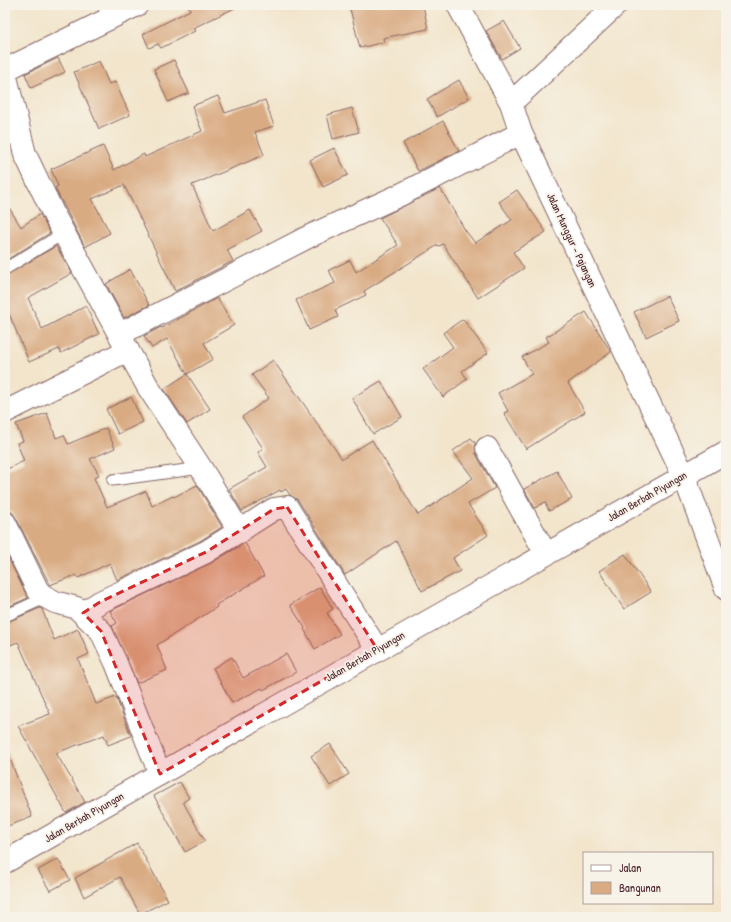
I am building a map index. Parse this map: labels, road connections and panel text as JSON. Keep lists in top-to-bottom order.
{
  "streets": {
    "street": ["Jalan Munggur - Pajangan", "Jalan Berbah Piyungan"]
  },
  "crossings": [
    ["Jalan Munggur - Pajangan", "Jalan Berbah Piyungan"]
  ],
  "legend": ["Jalan", "Bangunan"]
}
